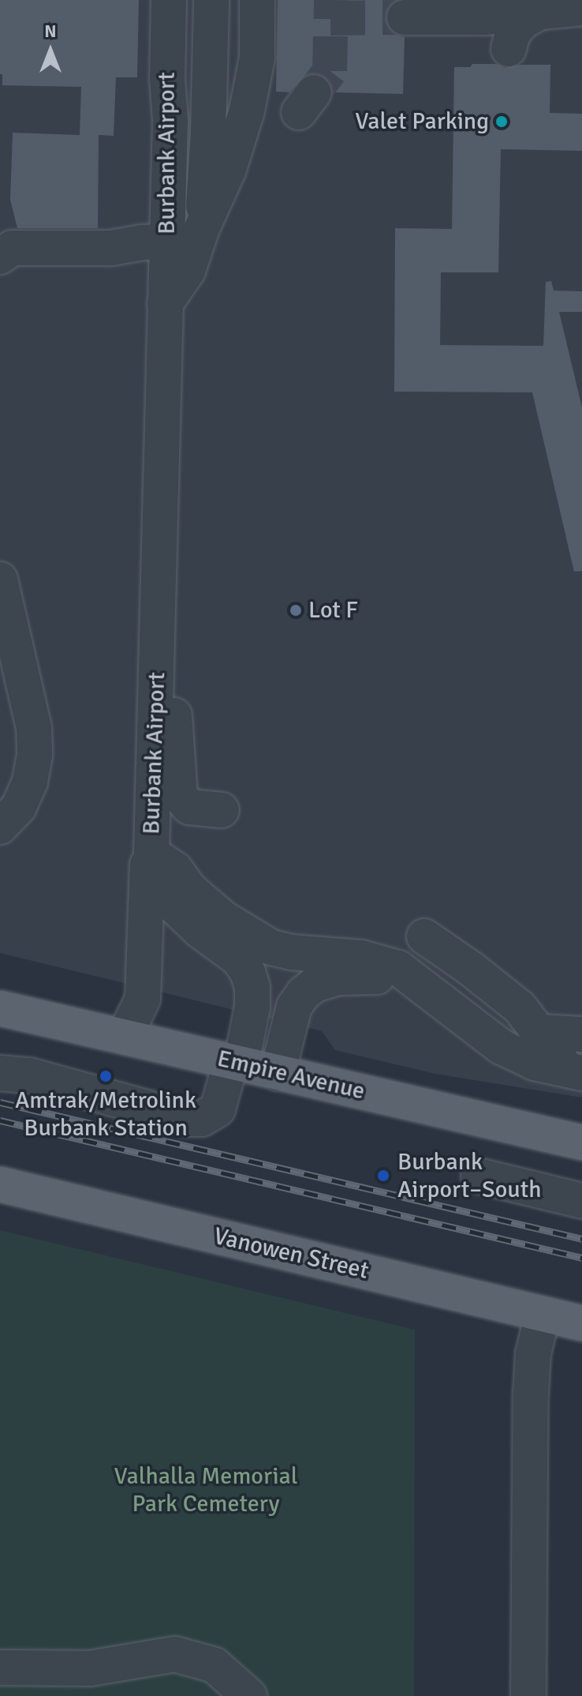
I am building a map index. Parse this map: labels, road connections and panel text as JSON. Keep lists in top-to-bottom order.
{
  "streets": {
    "main road": ["Empire Avenue", "Vanowen Street"],
    "lane": ["Burbank Airport"]
  },
  "parks": ["Valhalla Memorial Park Cemetery"],
  "places": [
    "Valet Parking",
    "Lot F",
    "Amtrak/Metrolink Burbank Station",
    "Burbank Airport–South"
  ],
  "north": "top"
}
